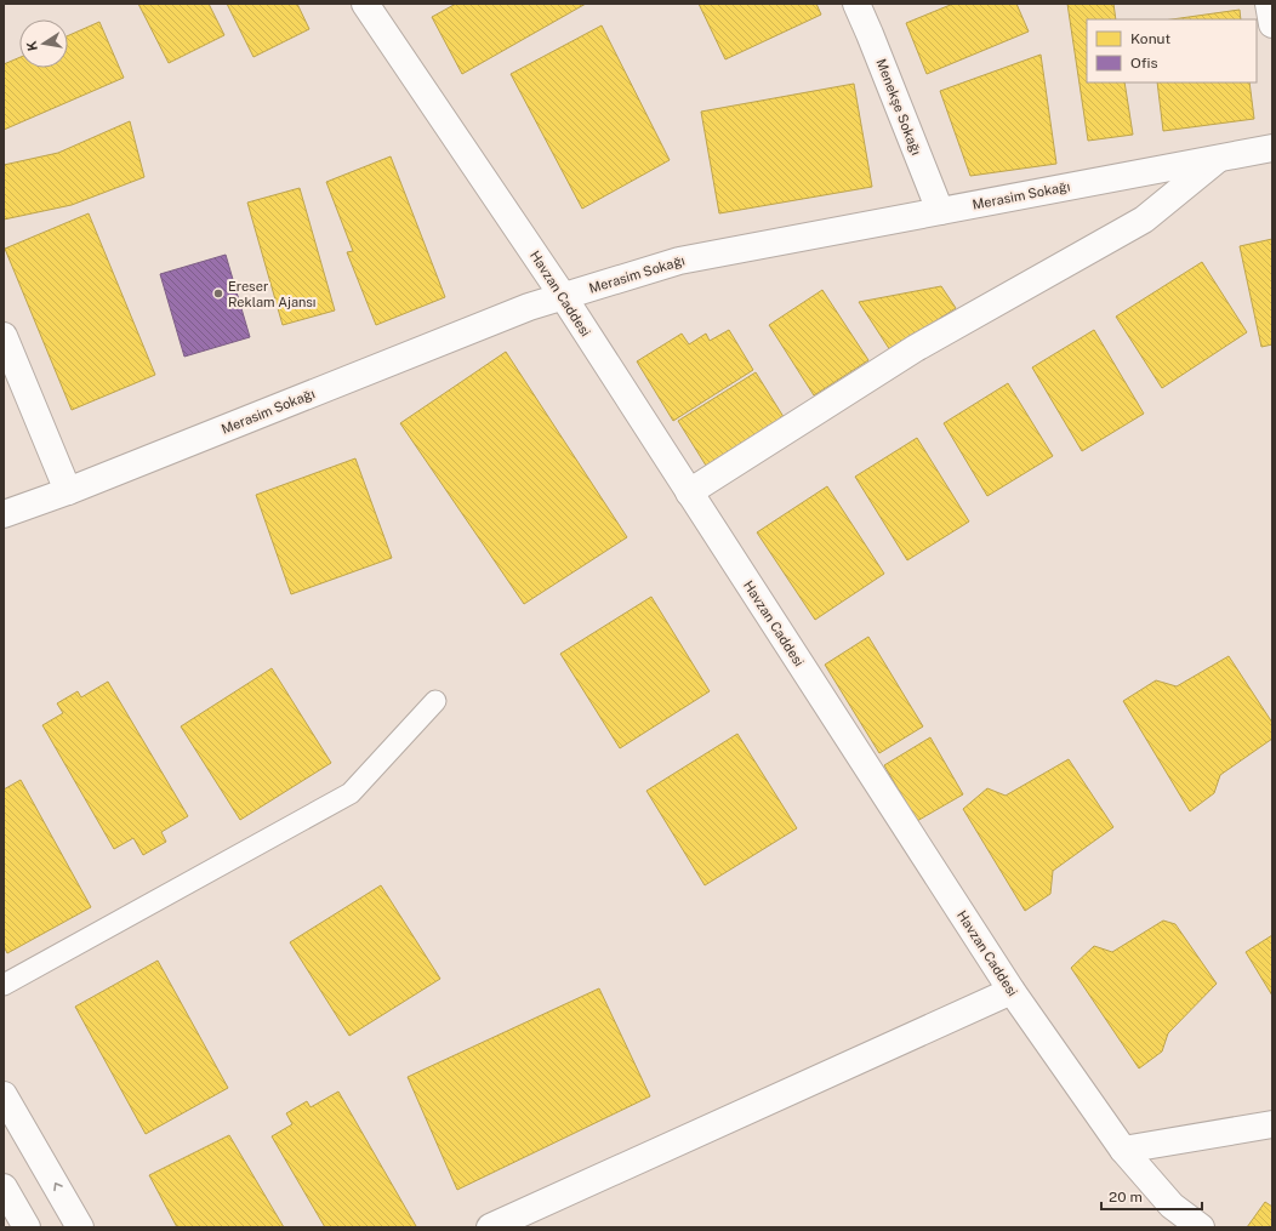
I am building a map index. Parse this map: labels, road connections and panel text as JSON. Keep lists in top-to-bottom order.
{
  "streets": {
    "street": ["Menekşe Sokağı", "Merasim Sokağı", "Havzan Caddesi"]
  },
  "crossings": [
    ["Menekşe Sokağı", "Merasim Sokağı"],
    ["Merasim Sokağı", "Havzan Caddesi"]
  ],
  "places": ["Ereser Reklam Ajansı"],
  "legend": ["Konut", "Ofis"],
  "scale_bar": "20 m",
  "north": "left"
}
